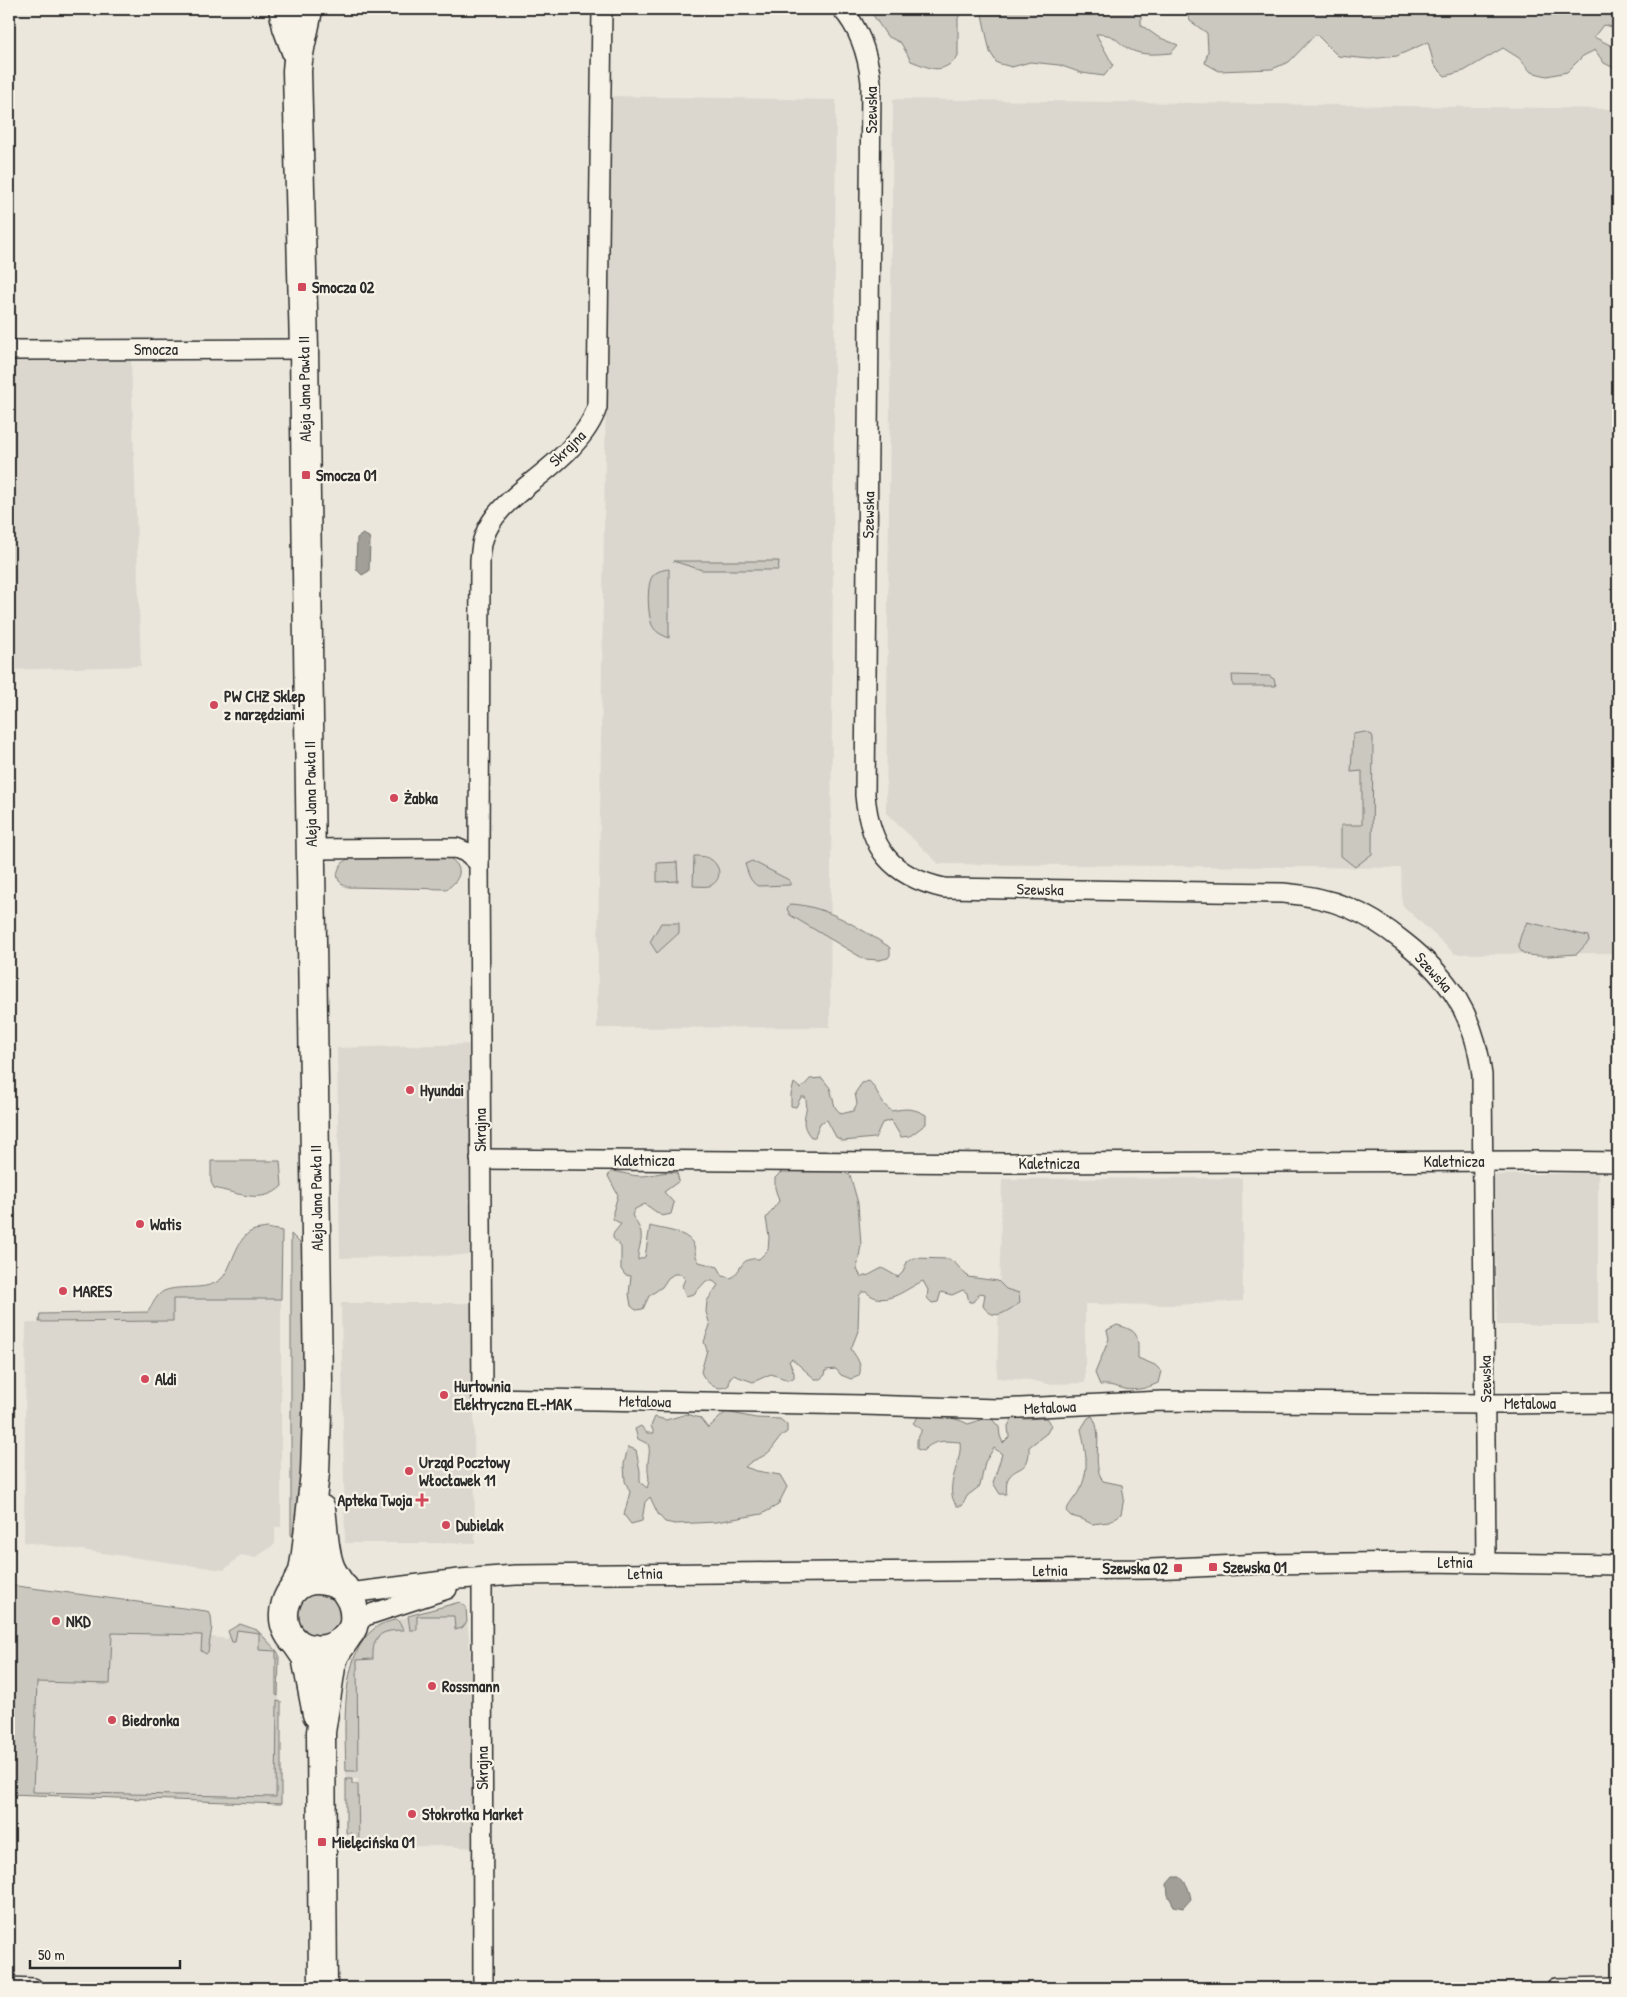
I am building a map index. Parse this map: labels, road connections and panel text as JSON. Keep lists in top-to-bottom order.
{
  "streets": {
    "main road": ["Aleja Jana Pawła II"],
    "street": [
      "Szewska",
      "Smocza",
      "Skrajna",
      "Kaletnicza",
      "Metalowa",
      "Letnia"
    ]
  },
  "crossings": [
    ["Szewska", "Kaletnicza"],
    ["Szewska", "Metalowa"],
    ["Szewska", "Letnia"],
    ["Smocza", "Aleja Jana Pawła II"],
    ["Aleja Jana Pawła II", "Letnia"],
    ["Skrajna", "Kaletnicza"],
    ["Skrajna", "Metalowa"],
    ["Skrajna", "Letnia"]
  ],
  "places": {
    "transit": [
      "Smocza 02",
      "Smocza 01",
      "Szewska 01",
      "Szewska 02",
      "Mielęcińska 01"
    ],
    "other": [
      "PW CHZ Sklep z narzędziami",
      "Żabka",
      "Hyundai",
      "Watis",
      "MARES",
      "Aldi",
      "Hurtownia Elektryczna EL-MAK",
      "Urząd Pocztowy Włocławek 11",
      "Dubielak",
      "NKD",
      "Rossmann",
      "Biedronka",
      "Stokrotka Market"
    ],
    "health": ["Apteka Twoja"]
  },
  "scale_bar": "50 m"
}
